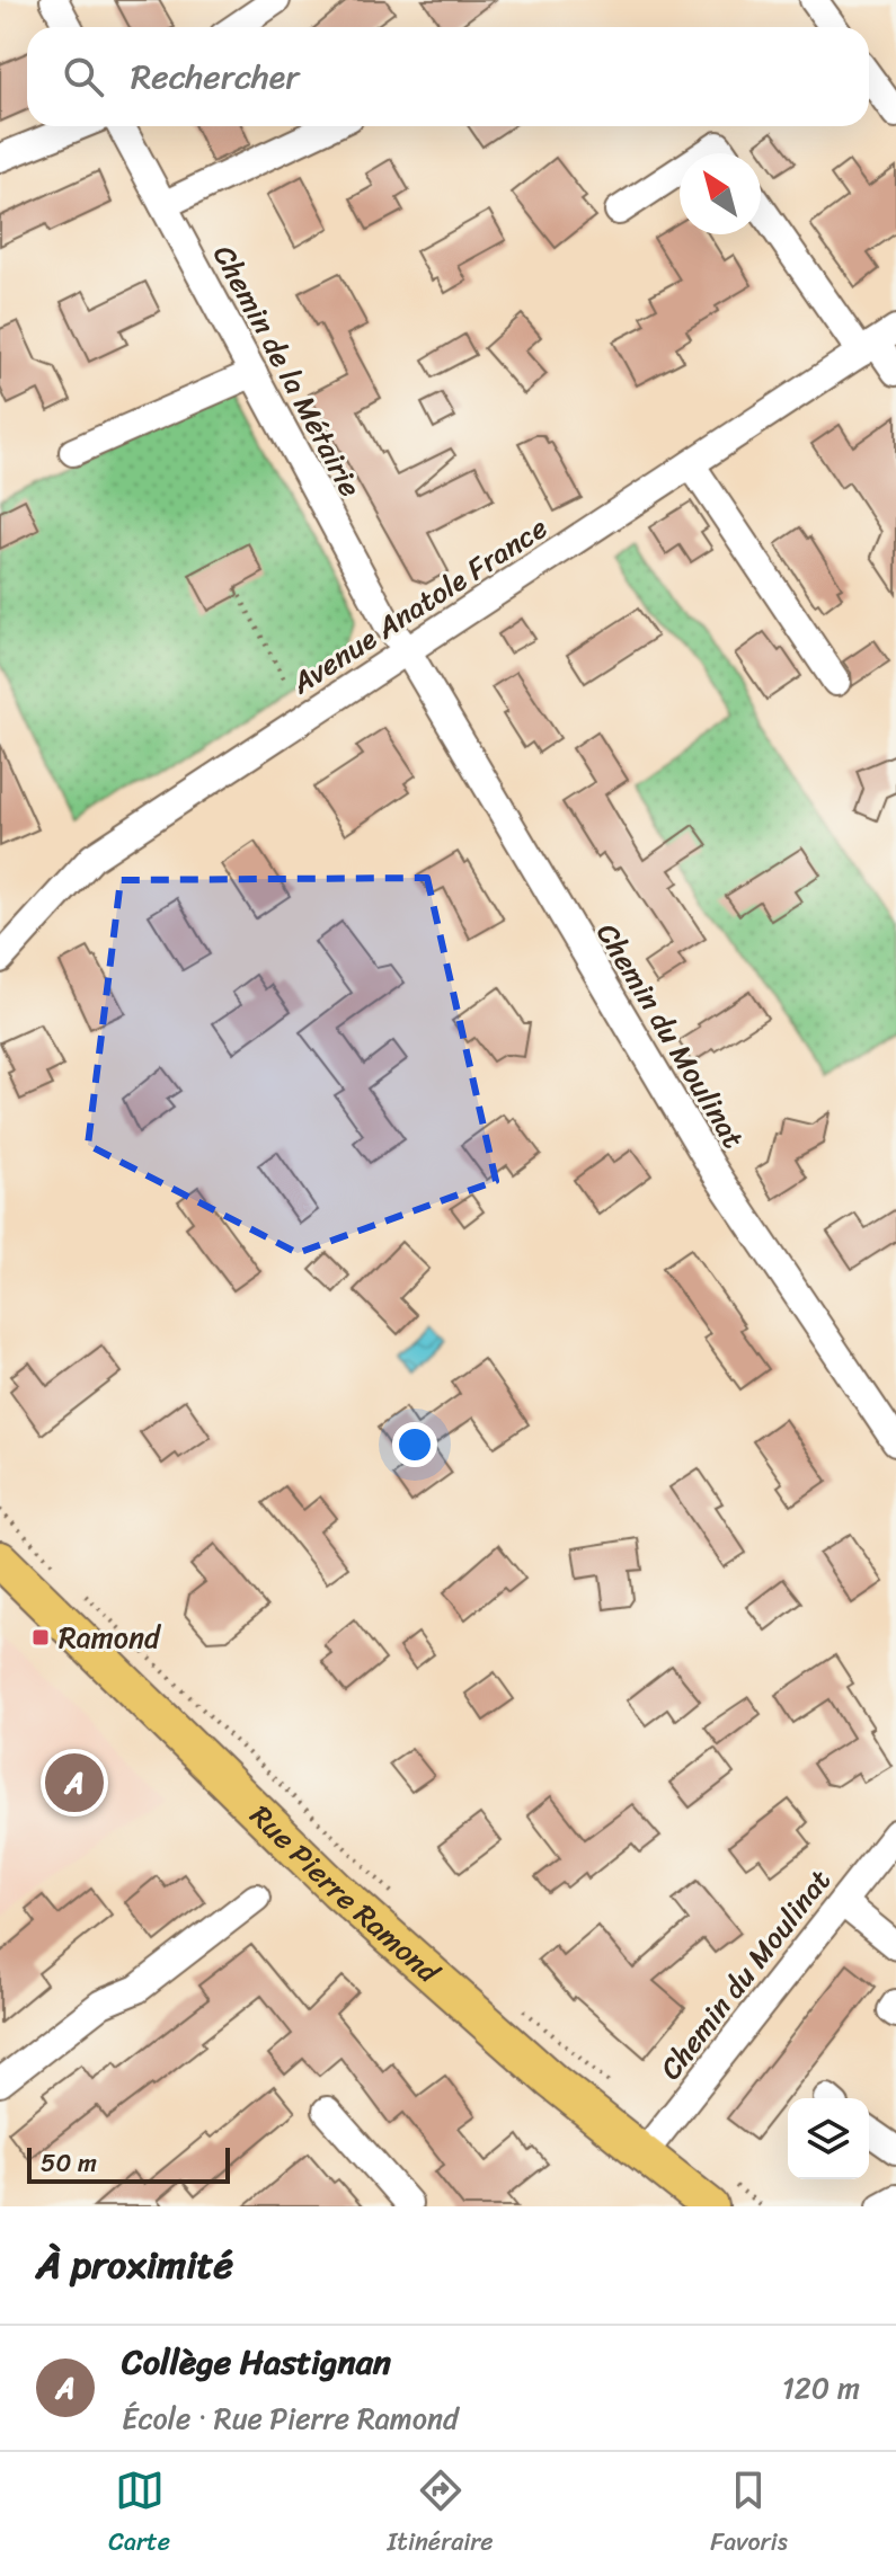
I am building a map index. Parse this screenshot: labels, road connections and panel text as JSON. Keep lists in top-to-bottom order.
{
  "streets": {
    "main road": ["Rue Pierre Ramond"],
    "street": ["Chemin de la Métairie", "Avenue Anatole France", "Chemin du Moulinat"]
  },
  "crossings": [
    ["Chemin de la Métairie", "Avenue Anatole France"],
    ["Chemin de la Métairie", "Chemin du Moulinat"],
    ["Avenue Anatole France", "Chemin du Moulinat"],
    ["Chemin du Moulinat", "Rue Pierre Ramond"]
  ],
  "places": {
    "transit": ["Ramond"]
  },
  "scale_bar": "50 m",
  "north": "top left",
  "page": {
    "search": "Rechercher",
    "pins": "A",
    "scale": "50 m",
    "heading": "À proximité",
    "list": [
      {
        "mark": "A",
        "name": "Collège Hastignan",
        "note": "École · Rue Pierre Ramond",
        "value": "120 m"
      }
    ],
    "nav": ["Carte", "Itinéraire", "Favoris"]
  }
}
